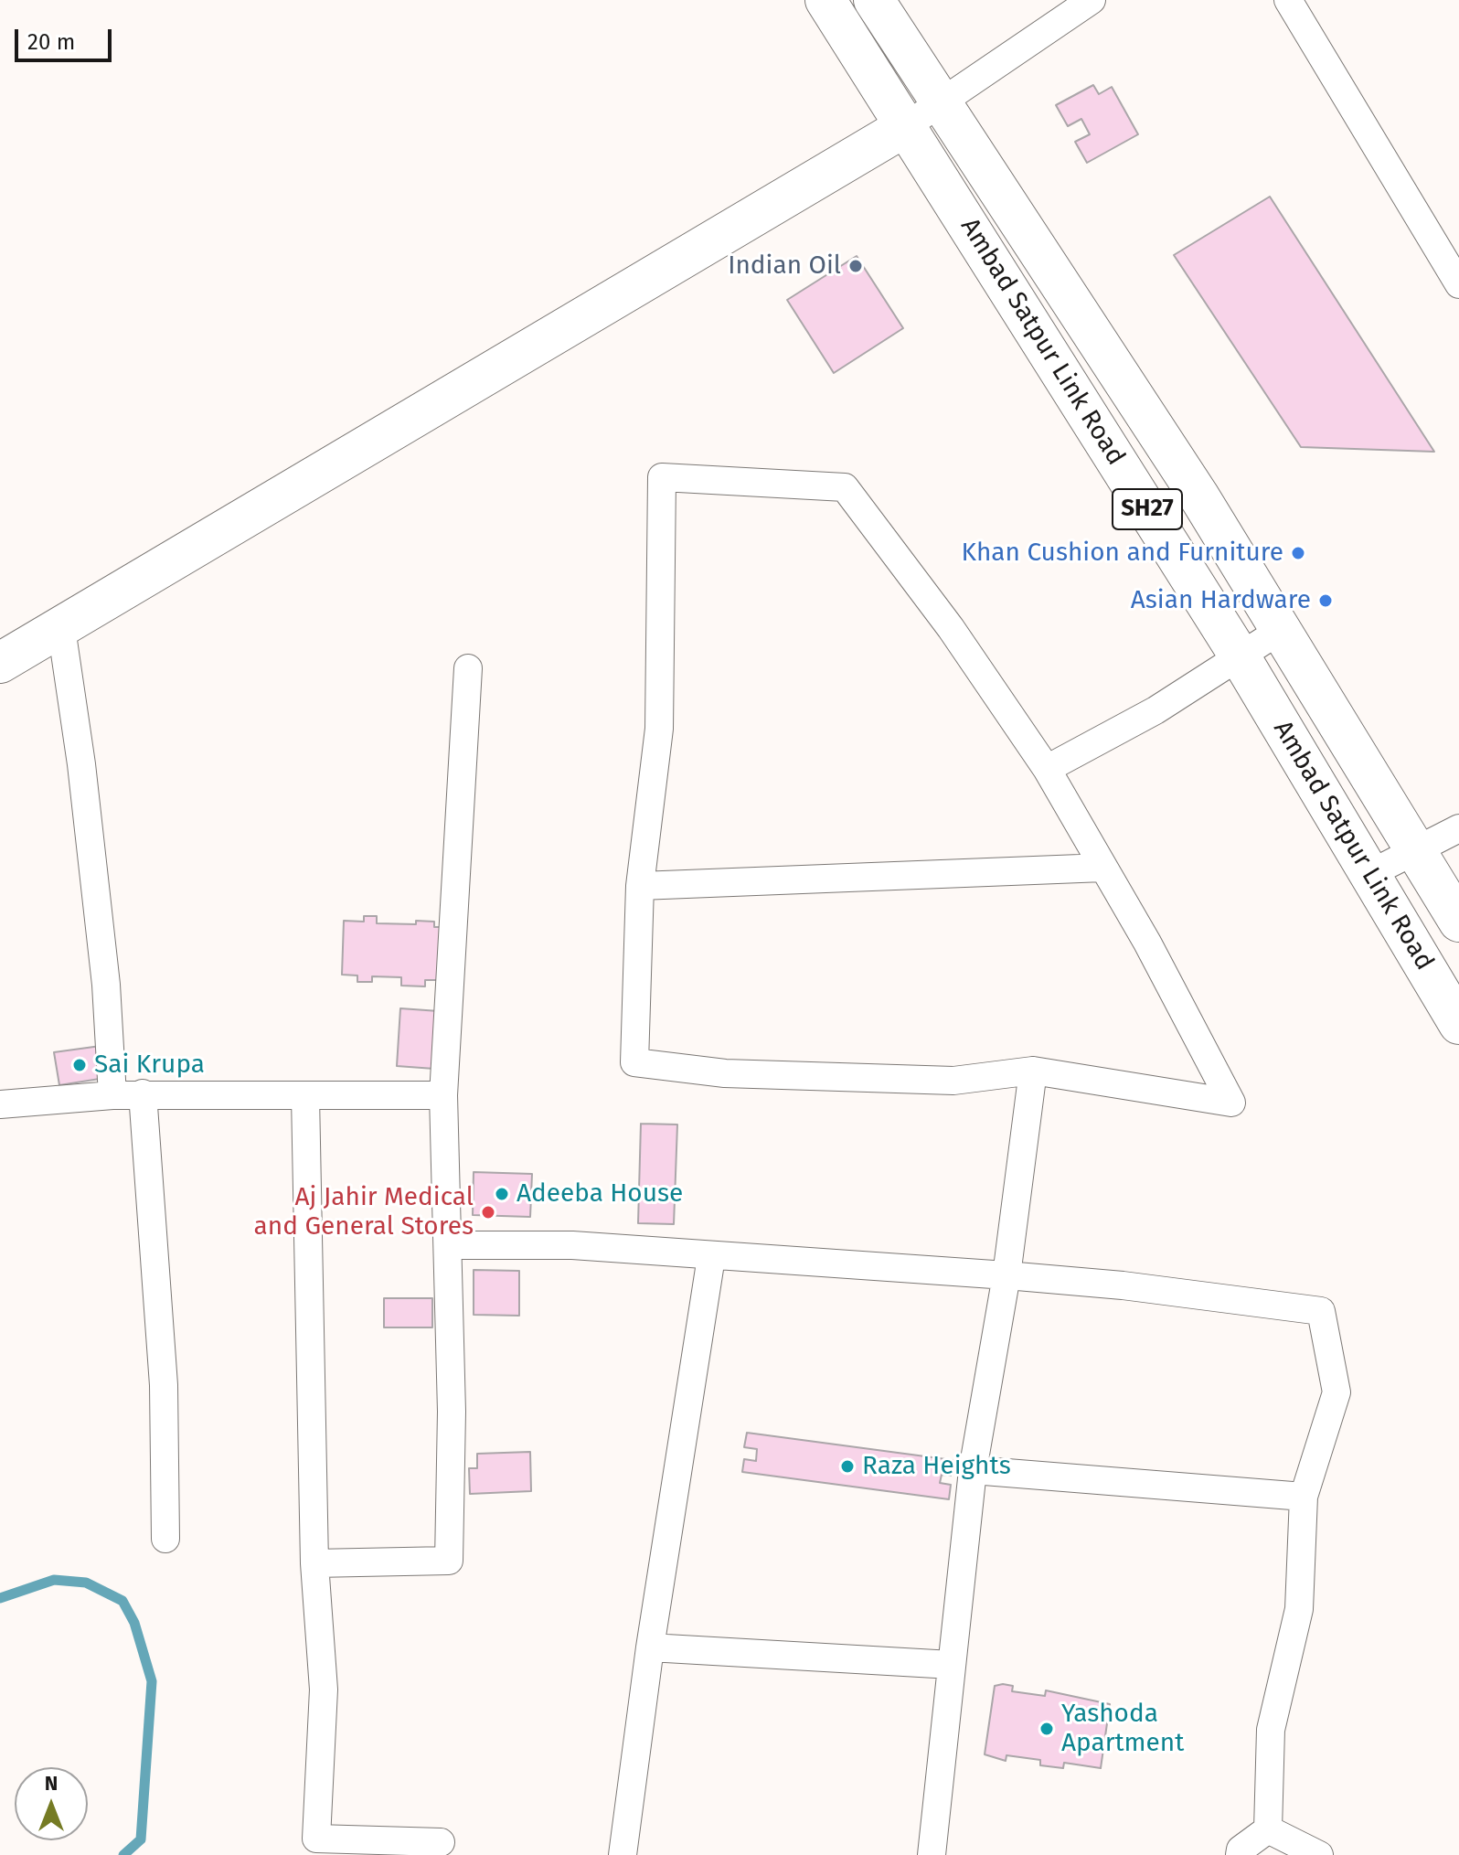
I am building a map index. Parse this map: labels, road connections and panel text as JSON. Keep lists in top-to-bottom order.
{
  "streets": {
    "main road": ["Ambad Satpur Link Road", "SH27"]
  },
  "places": [
    "Indian Oil",
    "Khan Cushion and Furniture",
    "Asian Hardware",
    "Sai Krupa",
    "Adeeba House",
    "Aj Jahir Medical and General Stores",
    "Raza Heights",
    "Yashoda Apartment"
  ],
  "scale_bar": "20 m",
  "north": "top"
}
